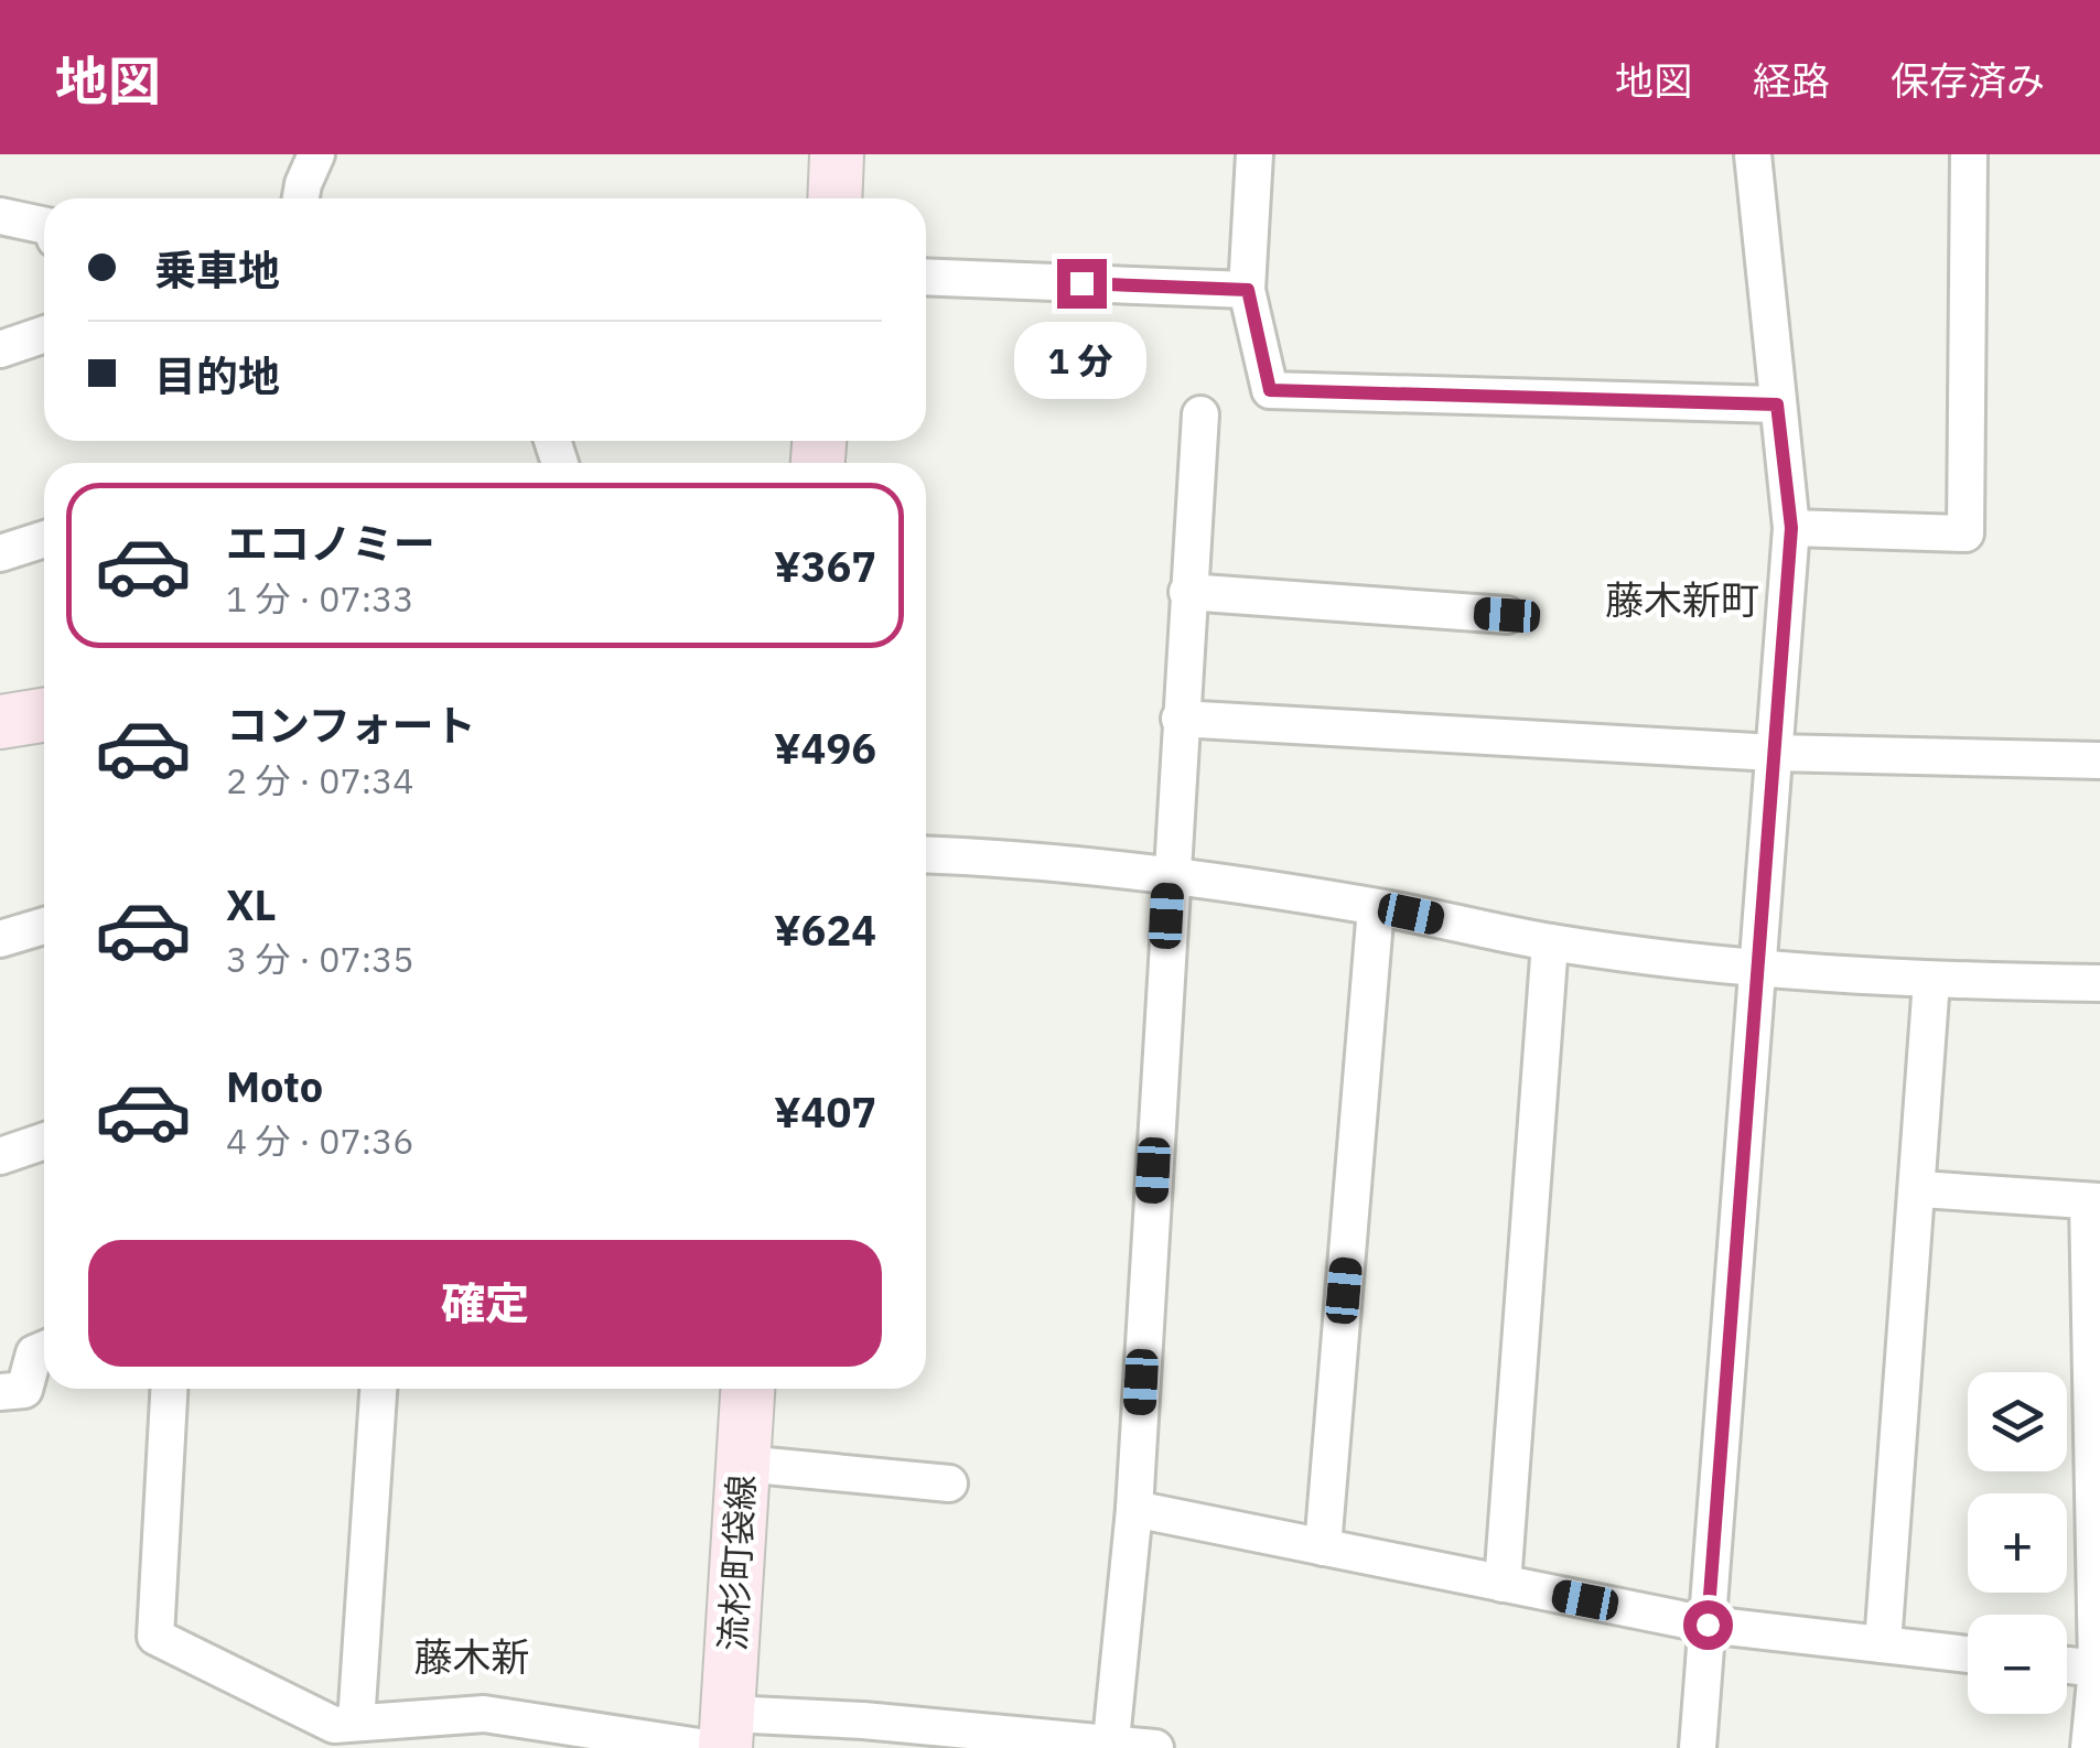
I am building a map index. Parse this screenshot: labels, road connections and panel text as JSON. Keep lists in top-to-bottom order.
{
  "streets": {
    "main road": ["流杉町袋線"]
  },
  "districts": ["藤木新町", "藤木新"],
  "page": {
    "header": "地図",
    "nav": ["地図", "経路", "保存済み"],
    "banner": ["乗車地", "目的地"],
    "bubble": "1 分",
    "list": [
      {
        "name": "エコノミー",
        "note": "1 分 · 07:33",
        "value": "¥367"
      },
      {
        "name": "コンフォート",
        "note": "2 分 · 07:34",
        "value": "¥496"
      },
      {
        "name": "XL",
        "note": "3 分 · 07:35",
        "value": "¥624"
      },
      {
        "name": "Moto",
        "note": "4 分 · 07:36",
        "value": "¥407"
      }
    ],
    "buttons": "確定",
    "map_buttons": ["+", "−"]
  }
}
